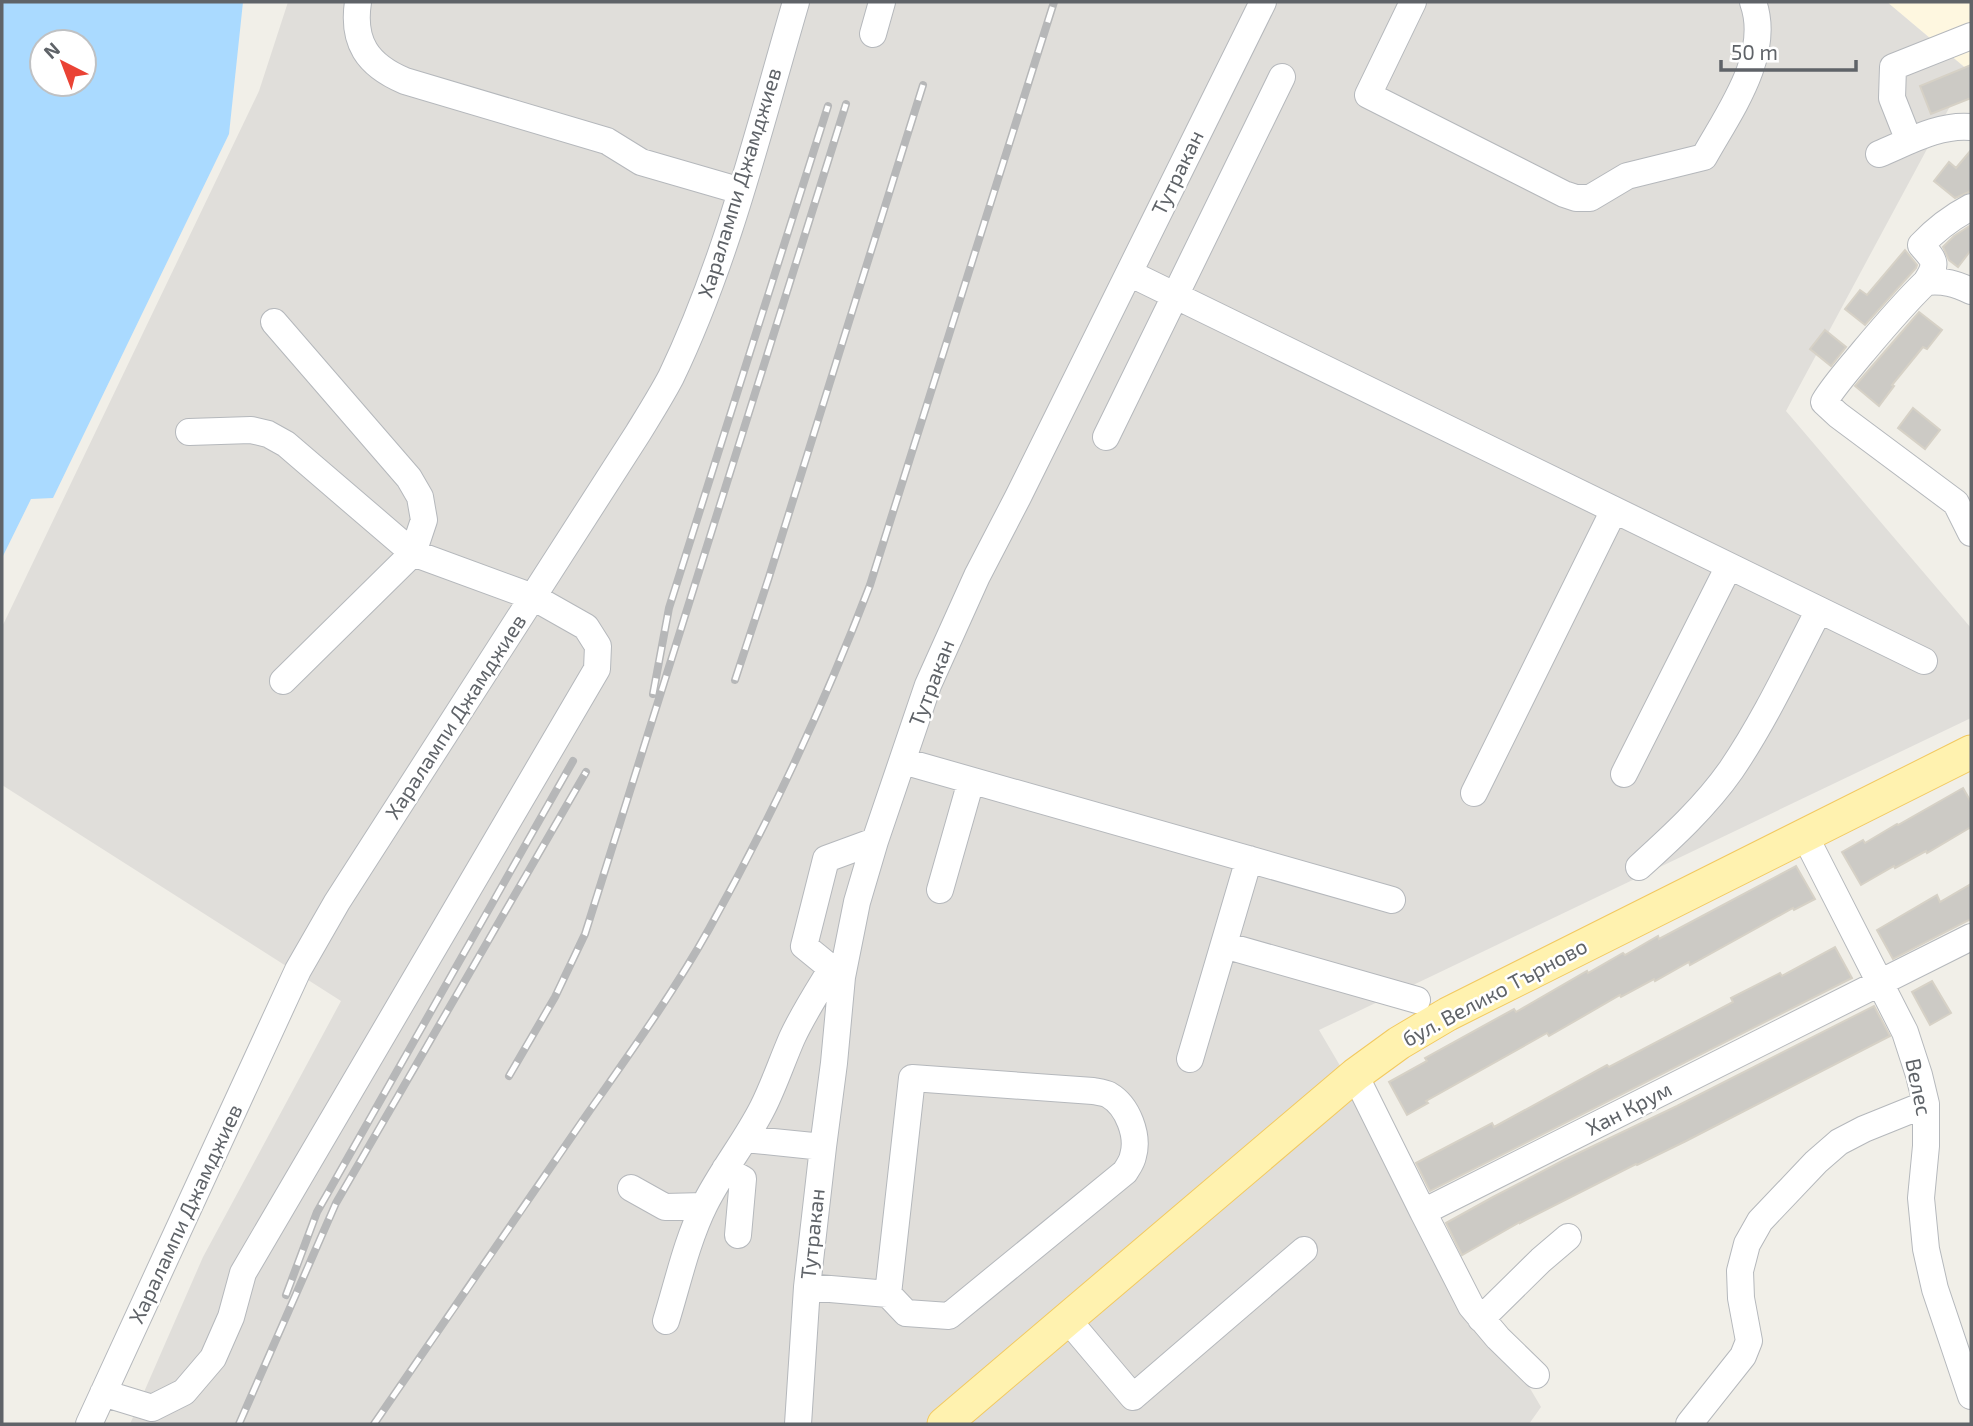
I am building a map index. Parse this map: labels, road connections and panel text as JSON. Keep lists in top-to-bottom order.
{
  "streets": {
    "main road": ["бул. Велико Търново"],
    "street": [
      "Тутракан",
      "Харалампи Джамджиев",
      "Велес",
      "Хан Крум"
    ]
  },
  "crossings": [
    ["бул. Велико Търново", "Велес"],
    ["Велес", "Хан Крум"]
  ],
  "scale_bar": "50 m",
  "north": "top left"
}
